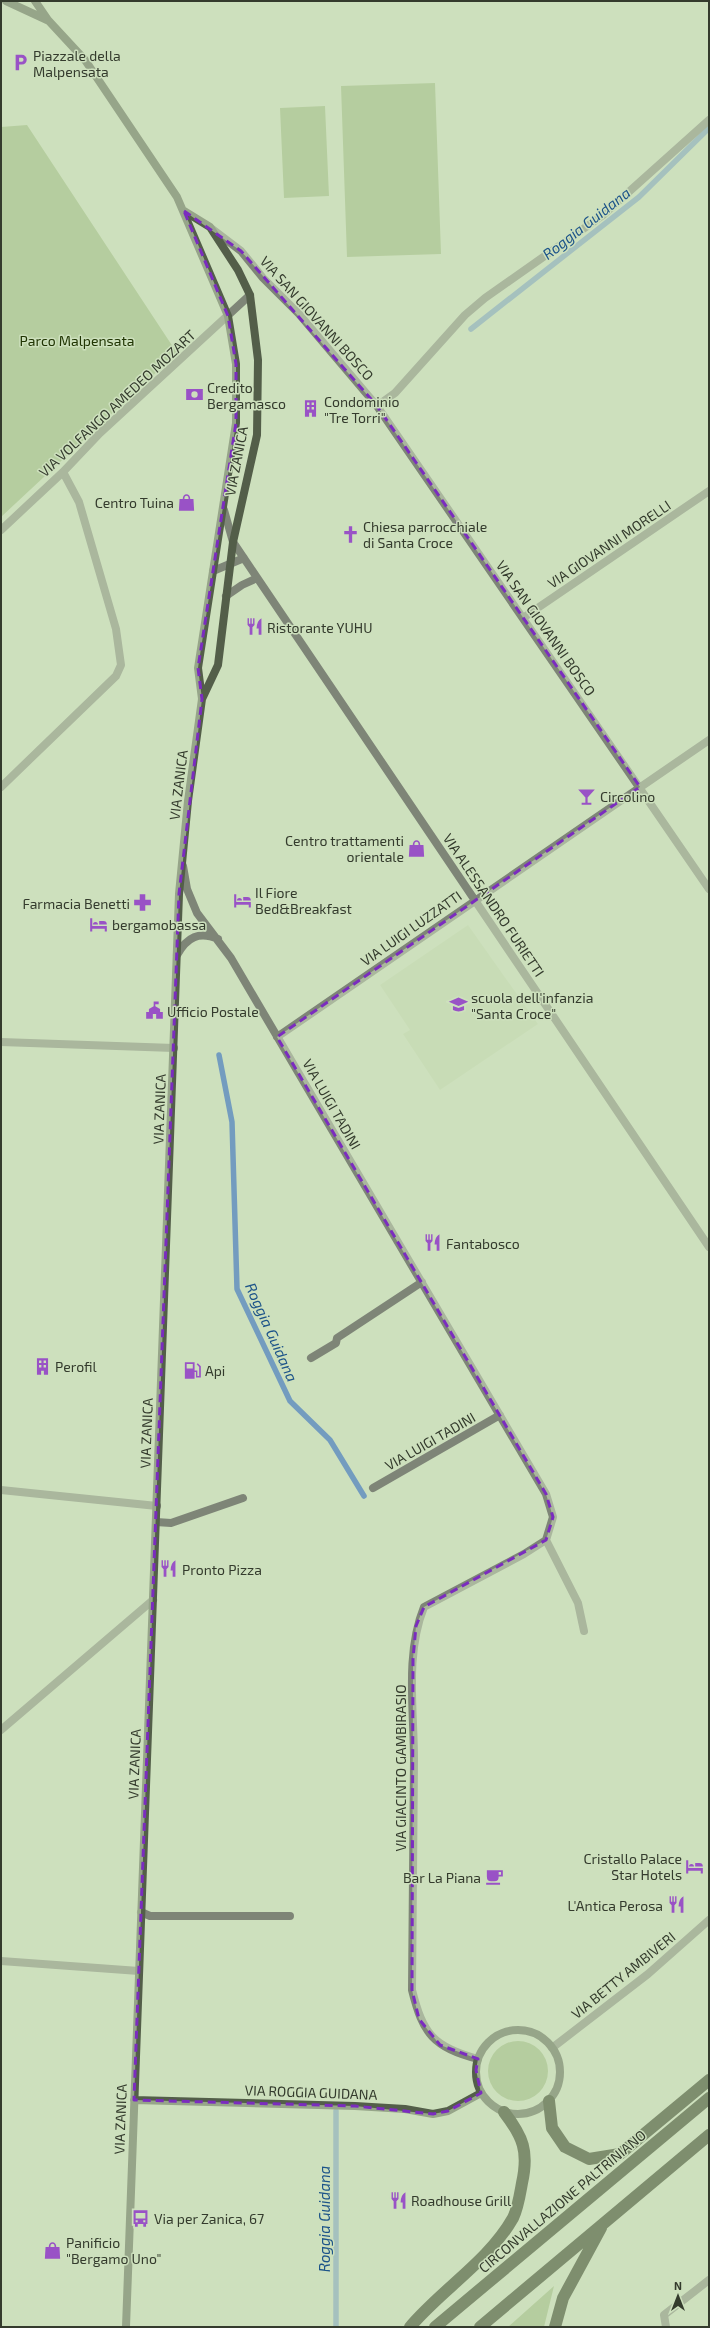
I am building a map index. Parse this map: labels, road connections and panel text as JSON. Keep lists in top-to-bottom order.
{
  "streets": {
    "highway": ["CIRCONVALLAZIONE PALTRINIANO"],
    "main road": ["VIA SAN GIOVANNI BOSCO", "VIA ZANICA", "VIA ROGGIA GUIDANA"],
    "street": [
      "VIA VOLFANGO AMEDEO MOZART",
      "VIA GIOVANNI MORELLI",
      "VIA ALESSANDRO FURIETTI",
      "VIA LUIGI LUZZATTI",
      "VIA LUIGI TADINI",
      "VIA GIACINTO GAMBIRASIO",
      "VIA BETTY AMBIVERI"
    ]
  },
  "crossings": [
    ["VIA SAN GIOVANNI BOSCO", "VIA VOLFANGO AMEDEO MOZART"],
    ["VIA SAN GIOVANNI BOSCO", "VIA ZANICA"],
    ["VIA SAN GIOVANNI BOSCO", "VIA GIOVANNI MORELLI"],
    ["VIA SAN GIOVANNI BOSCO", "VIA LUIGI LUZZATTI"],
    ["VIA VOLFANGO AMEDEO MOZART", "VIA ZANICA"],
    ["VIA ZANICA", "VIA ALESSANDRO FURIETTI"],
    ["VIA ZANICA", "VIA LUIGI TADINI"],
    ["VIA ZANICA", "VIA ROGGIA GUIDANA"],
    ["VIA ALESSANDRO FURIETTI", "VIA LUIGI LUZZATTI"],
    ["VIA LUIGI LUZZATTI", "VIA LUIGI TADINI"],
    ["VIA LUIGI TADINI", "VIA GIACINTO GAMBIRASIO"],
    ["VIA GIACINTO GAMBIRASIO", "VIA BETTY AMBIVERI"],
    ["VIA GIACINTO GAMBIRASIO", "VIA ROGGIA GUIDANA"],
    ["VIA BETTY AMBIVERI", "VIA ROGGIA GUIDANA"]
  ],
  "water": ["Roggia Guidana"],
  "parks": ["Parco Malpensata"],
  "places": {
    "parking": ["Piazzale della Malpensata"],
    "bank": ["Credito Bergamasco"],
    "building": ["Condominio \"Tre Torri\"", "Perofil"],
    "shop": ["Centro Tuina", "Centro trattamenti orientale", "Panificio \"Bergamo Uno\""],
    "church": ["Chiesa parrocchiale di Santa Croce"],
    "restaurant": [
      "Ristorante YUHU",
      "Fantabosco",
      "Pronto Pizza",
      "L'Antica Perosa",
      "Roadhouse Grill"
    ],
    "bar": ["Circolino"],
    "hotel": ["Il Fiore Bed&Breakfast", "bergamobassa", "Cristallo Palace Star Hotels"],
    "pharmacy": ["Farmacia Benetti"],
    "school or university": ["scuola dell'infanzia \"Santa Croce\""],
    "public building": ["Ufficio Postale"],
    "fuel station": ["Api"],
    "cafe": ["Bar La Piana"],
    "bus stop": ["Via per Zanica, 67"]
  },
  "north": "top"
}
